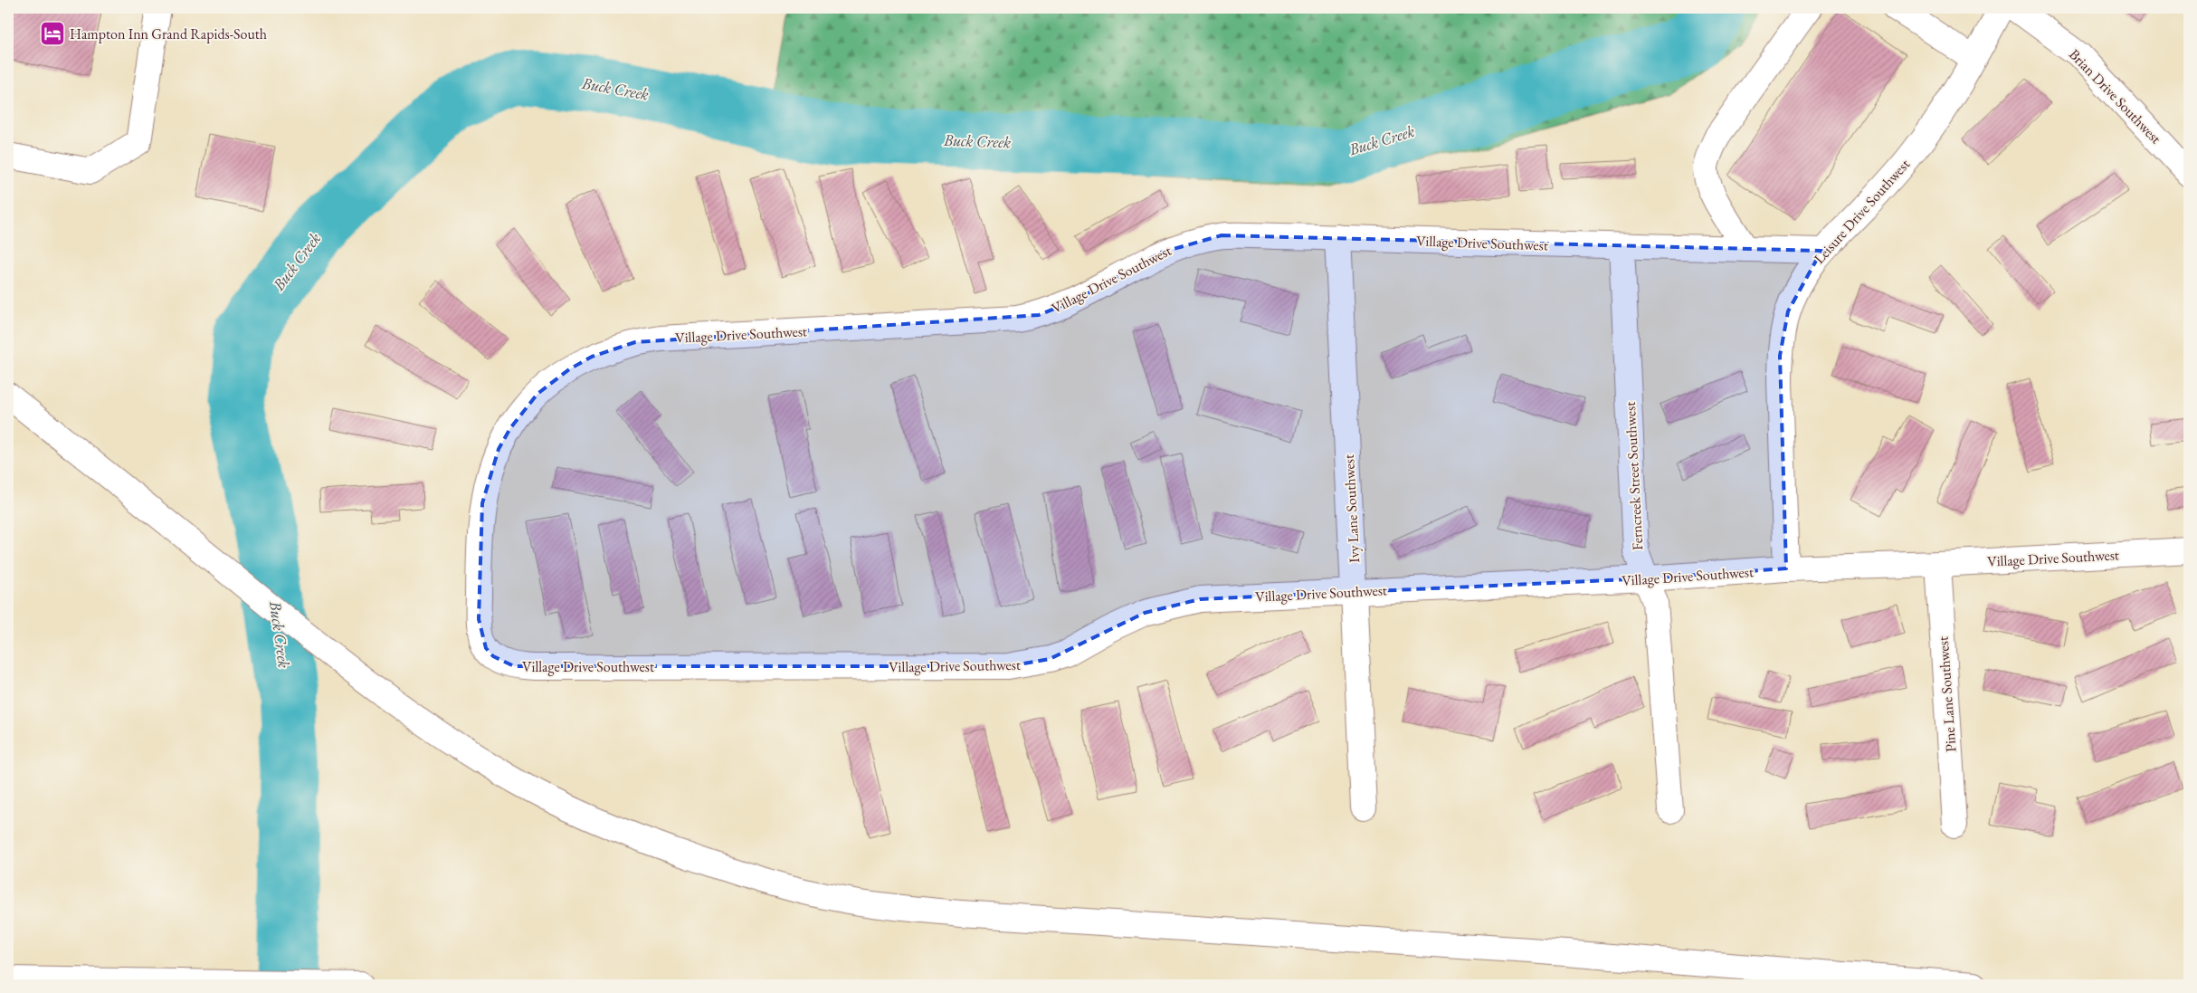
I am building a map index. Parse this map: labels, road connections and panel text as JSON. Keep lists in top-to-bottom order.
{
  "streets": {
    "main road": [
      "Brian Drive Southwest",
      "Leisure Drive Southwest",
      "Village Drive Southwest",
      "Ferncreek Street Southwest",
      "Ivy Lane Southwest",
      "Pine Lane Southwest"
    ]
  },
  "crossings": [
    ["Leisure Drive Southwest", "Village Drive Southwest"],
    ["Village Drive Southwest", "Ferncreek Street Southwest"],
    ["Village Drive Southwest", "Ivy Lane Southwest"],
    ["Village Drive Southwest", "Pine Lane Southwest"]
  ],
  "water": ["Buck Creek"],
  "places": {
    "hotel": ["Hampton Inn Grand Rapids-South"]
  }
}
